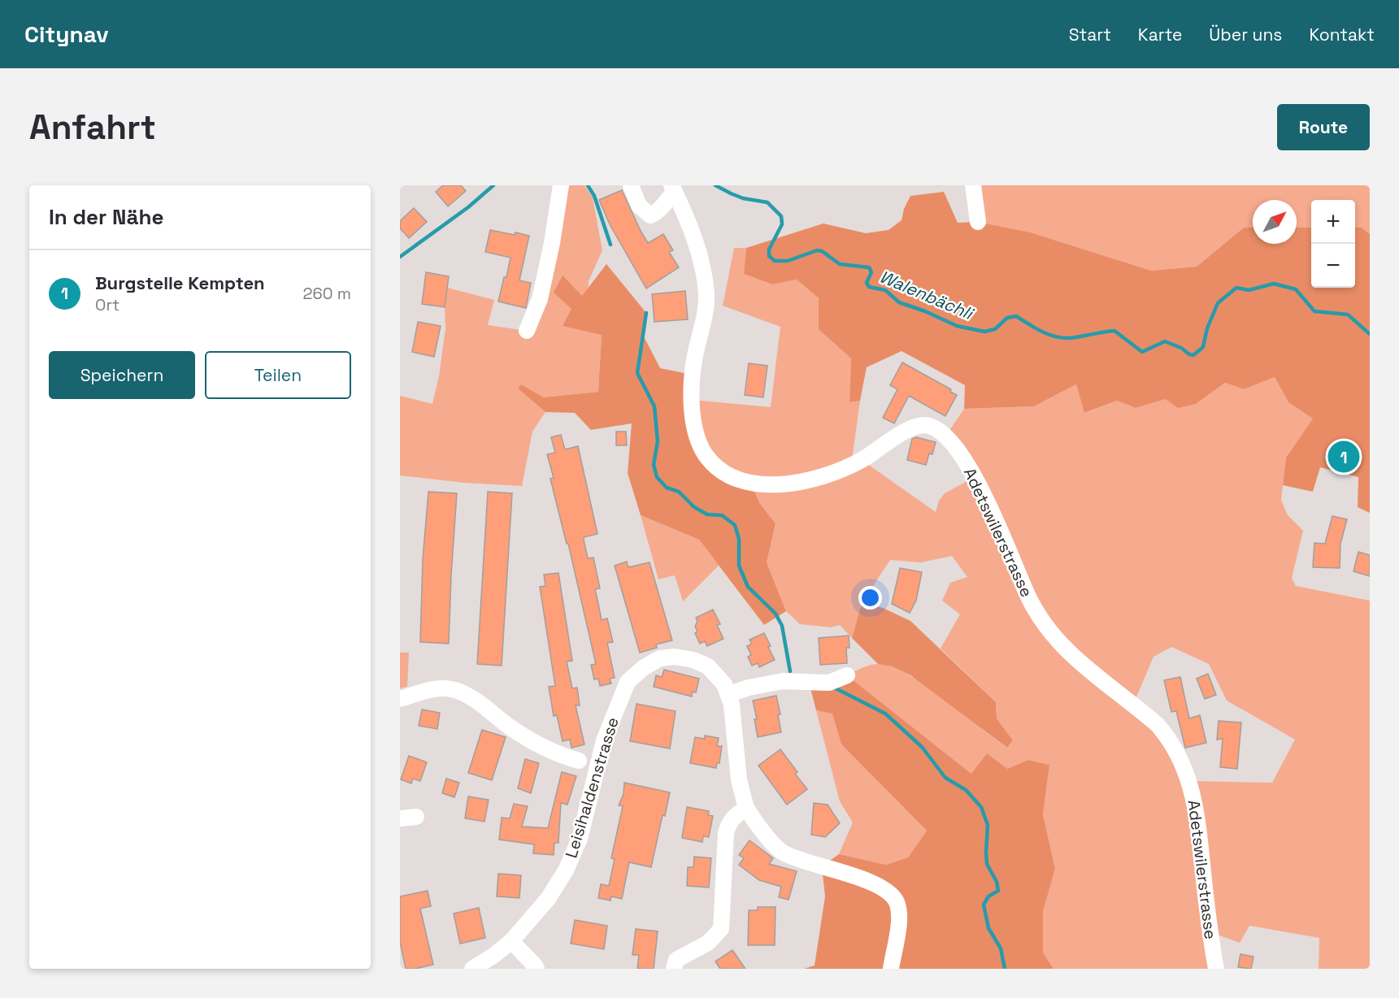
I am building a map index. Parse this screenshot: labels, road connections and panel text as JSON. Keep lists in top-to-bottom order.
{
  "streets": {
    "street": ["Adetswilerstrasse", "Leisihaldenstrasse"]
  },
  "water": ["Walenbächli"],
  "north": "top right",
  "page": {
    "header": "Citynav",
    "nav": [
      "Start",
      "Karte",
      "Über uns",
      "Kontakt"
    ],
    "buttons": [
      "Route",
      ["Speichern", "Teilen"]
    ],
    "title": "Anfahrt",
    "heading": "In der Nähe",
    "map_buttons": ["+", "−"],
    "list": [
      {
        "mark": "1",
        "name": "Burgstelle Kempten",
        "note": "Ort",
        "value": "260 m"
      }
    ],
    "pins": "1"
  }
}
